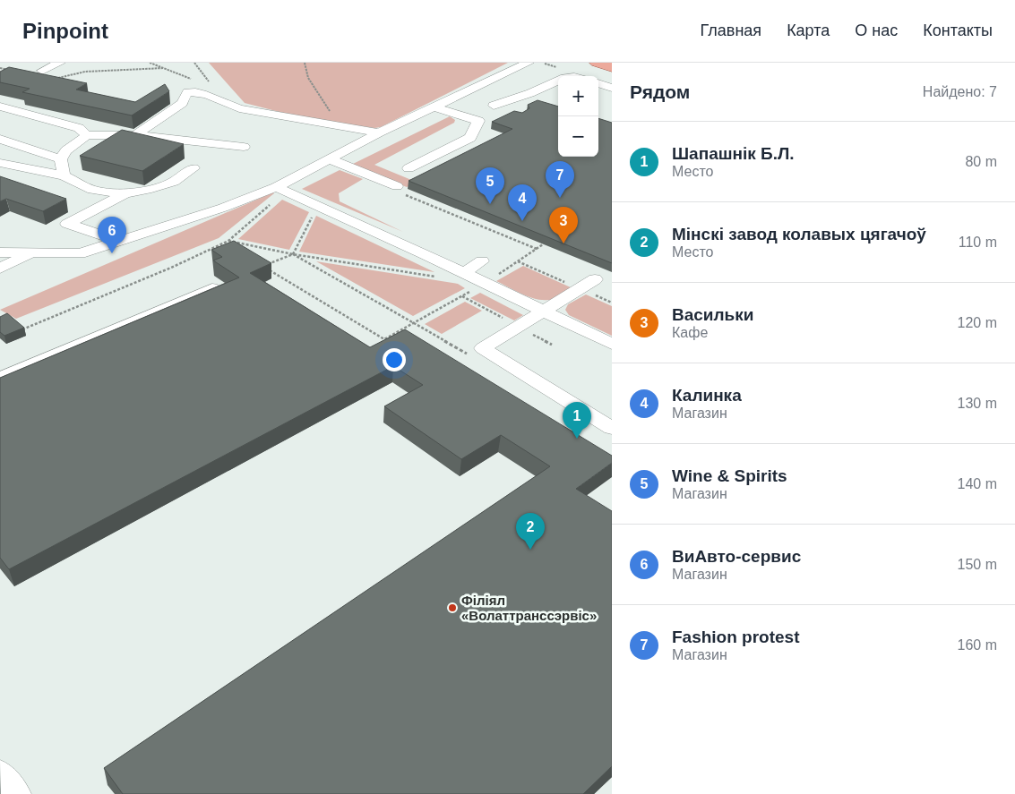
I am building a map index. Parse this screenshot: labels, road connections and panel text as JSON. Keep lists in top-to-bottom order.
{
  "places": ["Філіял «Волаттранссэрвіс»"],
  "page": {
    "header": "Pinpoint",
    "nav": [
      "Главная",
      "Карта",
      "О нас",
      "Контакты"
    ],
    "heading": ["Рядом", "Найдено: 7"],
    "map_buttons": ["+", "−"],
    "list": [
      {
        "mark": "1",
        "name": "Шапашнік Б.Л.",
        "note": "Место",
        "value": "80 m"
      },
      {
        "mark": "2",
        "name": "Мінскі завод колавых цягачоў",
        "note": "Место",
        "value": "110 m"
      },
      {
        "mark": "3",
        "name": "Васильки",
        "note": "Кафе",
        "value": "120 m"
      },
      {
        "mark": "4",
        "name": "Калинка",
        "note": "Магазин",
        "value": "130 m"
      },
      {
        "mark": "5",
        "name": "Wine & Spirits",
        "note": "Магазин",
        "value": "140 m"
      },
      {
        "mark": "6",
        "name": "ВиАвто-сервис",
        "note": "Магазин",
        "value": "150 m"
      },
      {
        "mark": "7",
        "name": "Fashion protest",
        "note": "Магазин",
        "value": "160 m"
      }
    ],
    "pins": [
      "7",
      "5",
      "4",
      "3",
      "6",
      "1",
      "2"
    ]
  }
}
